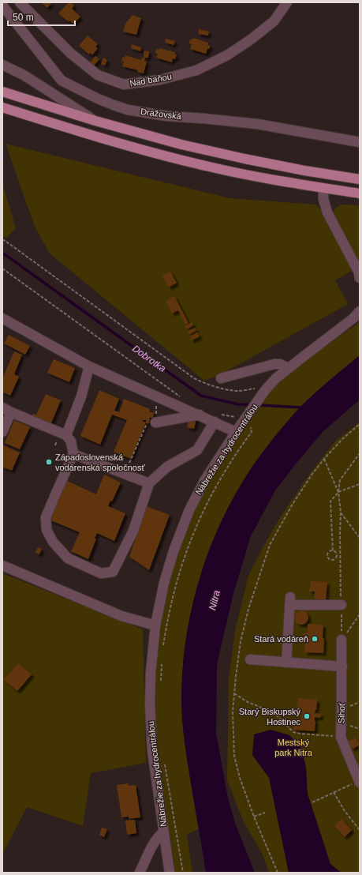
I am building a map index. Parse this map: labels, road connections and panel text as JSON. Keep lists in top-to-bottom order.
{
  "streets": {
    "street": [
      "Nad baňou",
      "Dražovská",
      "Nábrežie za hydrocentrálou",
      "Sihoť"
    ]
  },
  "water": ["Dobrotka", "Nitra"],
  "parks": ["Mestský park Nitra"],
  "places": ["Západoslovenská vodárenská spoločnosť", "Stará vodáreň", "Starý Biskupský Hostinec"],
  "scale_bar": "50 m"
}
